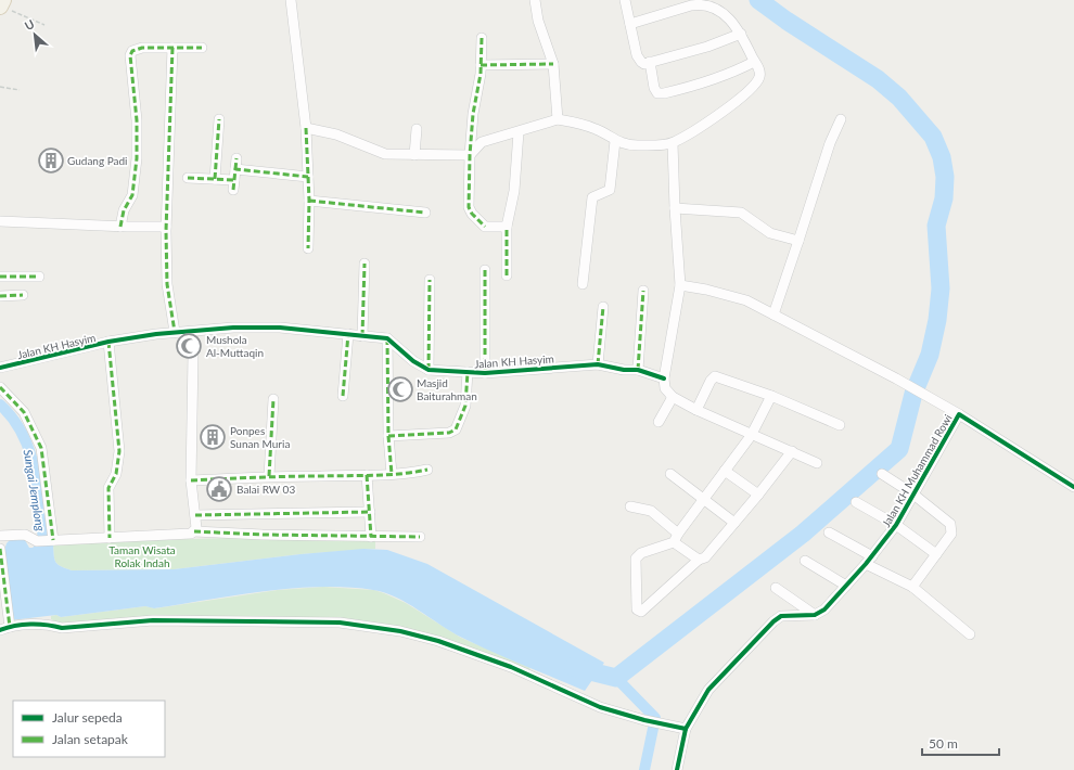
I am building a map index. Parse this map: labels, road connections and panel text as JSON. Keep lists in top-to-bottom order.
{
  "streets": {
    "street": ["Jalan KH Hasyim", "Jalan KH Muhammad Rowi"]
  },
  "water": ["Sungai Jemplong"],
  "parks": ["Taman Wisata Rolak Indah"],
  "places": {
    "building": ["Gudang Padi", "Ponpes Sunan Muria"],
    "mosque": ["Mushola Al-Muttaqin", "Masjid Baiturahman"],
    "public building": ["Balai RW 03"]
  },
  "legend": ["Jalur sepeda", "Jalan setapak"],
  "scale_bar": "50 m",
  "north": "top left"
}
